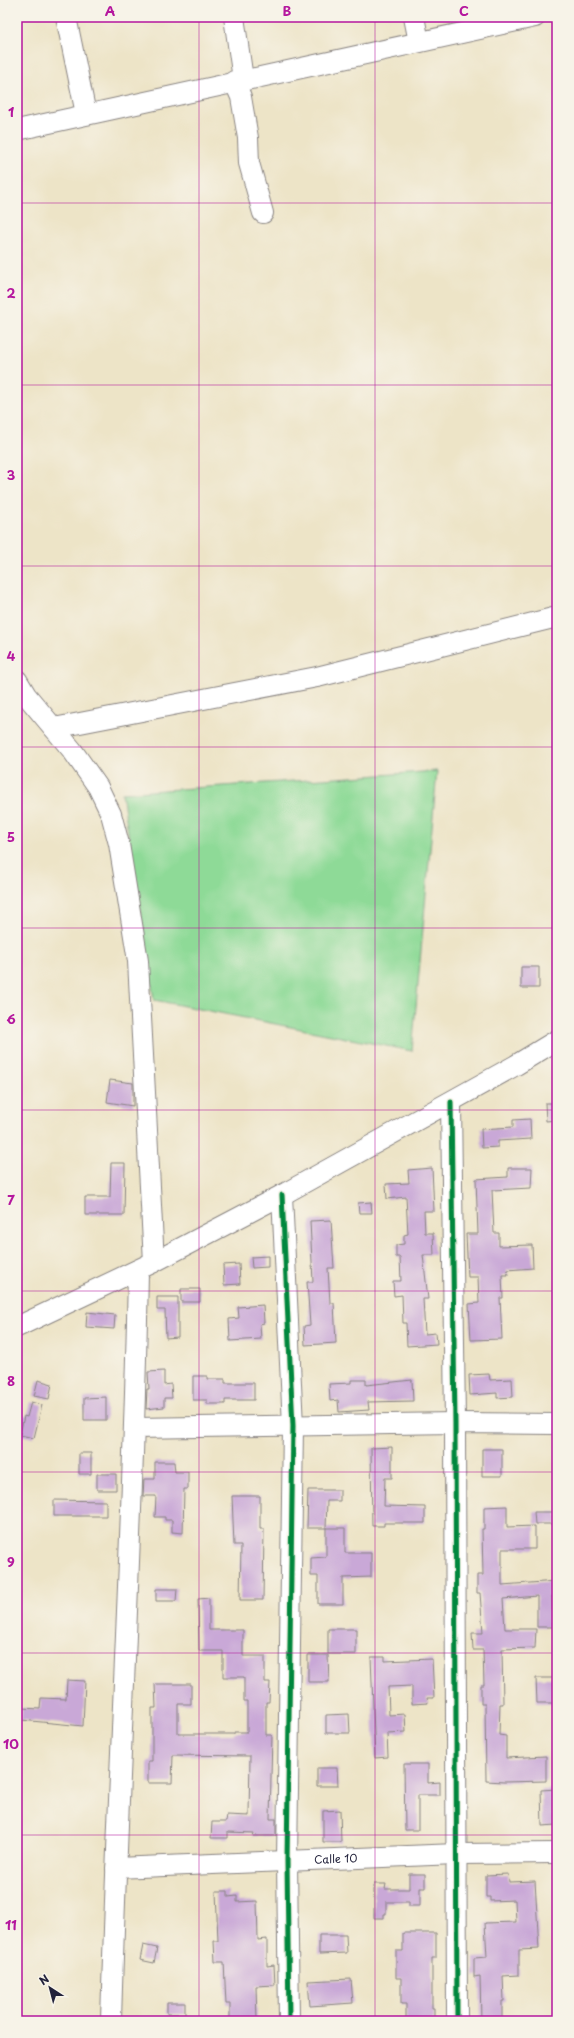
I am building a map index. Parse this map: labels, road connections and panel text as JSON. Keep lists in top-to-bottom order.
{
  "streets": {
    "street": ["Calle 10"]
  },
  "north": "top left",
  "grid": {
    "columns": ["A", "B", "C"],
    "rows": [
      "1",
      "2",
      "3",
      "4",
      "5",
      "6",
      "7",
      "8",
      "9",
      "10",
      "11"
    ]
  }
}
